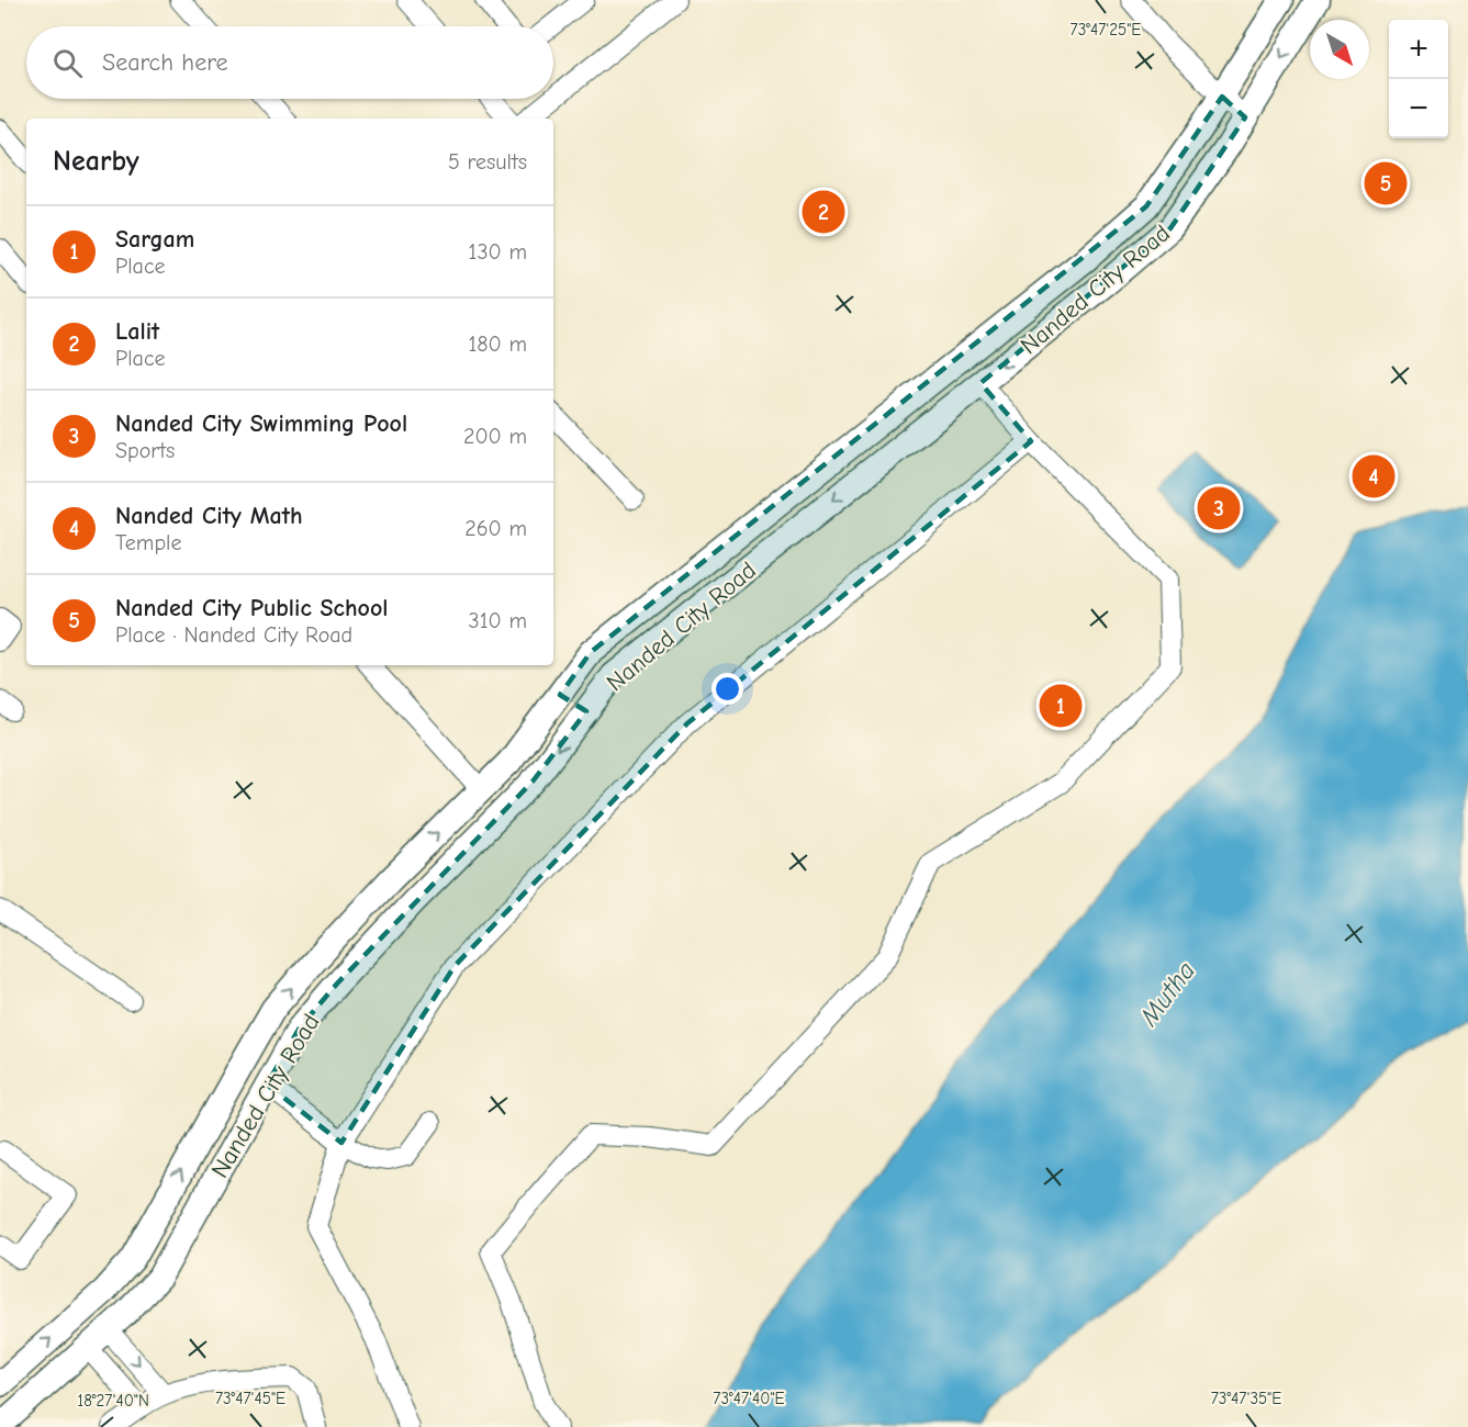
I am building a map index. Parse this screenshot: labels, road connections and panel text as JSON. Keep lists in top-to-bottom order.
{
  "streets": {
    "street": ["Nanded City Road"]
  },
  "water": ["Mutha"],
  "north": "bottom right",
  "page": {
    "map_buttons": ["+", "−"],
    "search": "Search here",
    "heading": ["Nearby", "5 results"],
    "pins": [
      "5",
      "2",
      "4",
      "3",
      "1"
    ],
    "list": [
      {
        "mark": "1",
        "name": "Sargam",
        "note": "Place",
        "value": "130 m"
      },
      {
        "mark": "2",
        "name": "Lalit",
        "note": "Place",
        "value": "180 m"
      },
      {
        "mark": "3",
        "name": "Nanded City Swimming Pool",
        "note": "Sports",
        "value": "200 m"
      },
      {
        "mark": "4",
        "name": "Nanded City Math",
        "note": "Temple",
        "value": "260 m"
      },
      {
        "mark": "5",
        "name": "Nanded City Public School",
        "note": "Place · Nanded City Road",
        "value": "310 m"
      }
    ]
  },
  "coordinates": [
    "73°47'25\"E",
    "73°47'45\"E",
    "73°47'40\"E",
    "73°47'35\"E",
    "18°27'40\"N"
  ]
}
